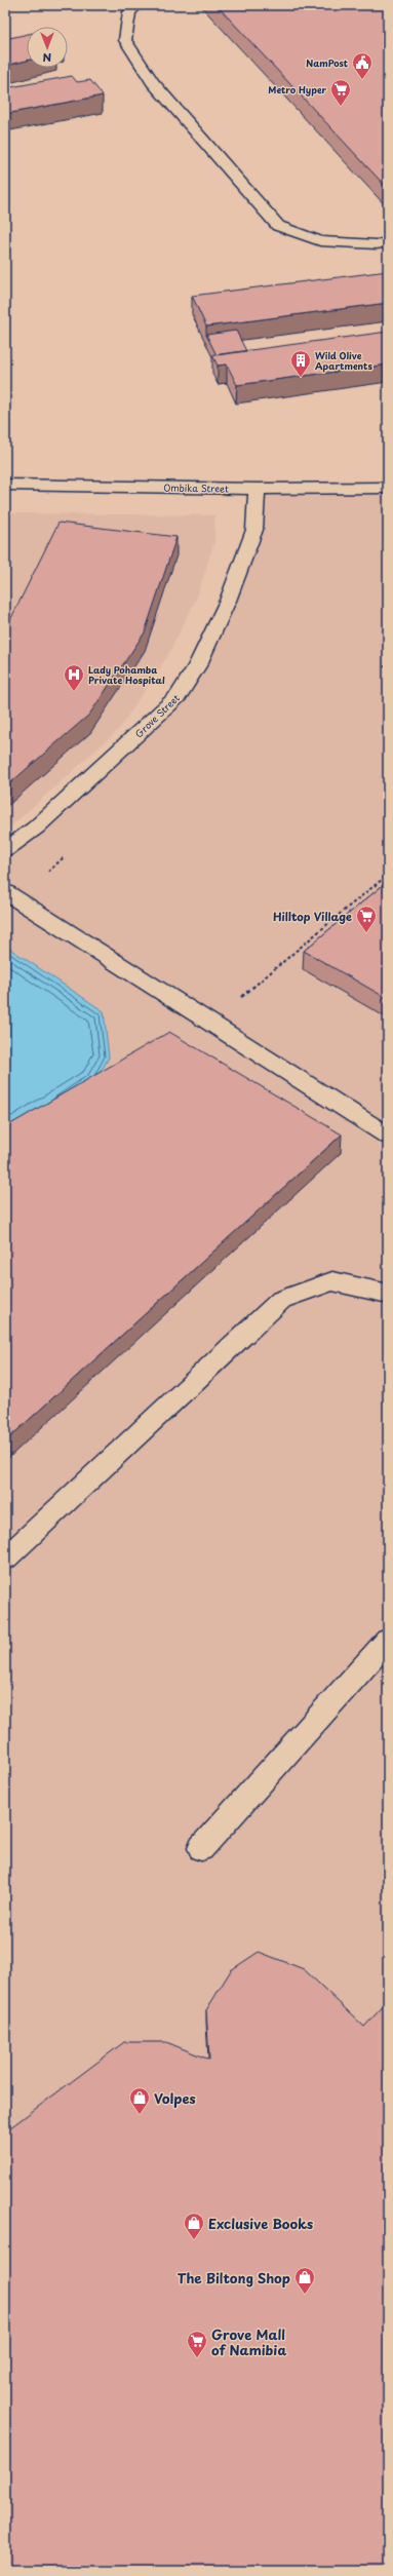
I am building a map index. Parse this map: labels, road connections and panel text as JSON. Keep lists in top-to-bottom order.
{
  "streets": {
    "street": ["Ombika Street", "Grove Street"]
  },
  "crossings": [
    ["Ombika Street", "Grove Street"]
  ],
  "places": {
    "public building": ["NamPost"],
    "supermarket": ["Metro Hyper", "Hilltop Village", "Grove Mall of Namibia"],
    "building": ["Wild Olive Apartments"],
    "hospital": ["Lady Pohamba Private Hospital"],
    "shop": ["Volpes", "Exclusive Books", "The Biltong Shop"]
  },
  "north": "bottom"
}
